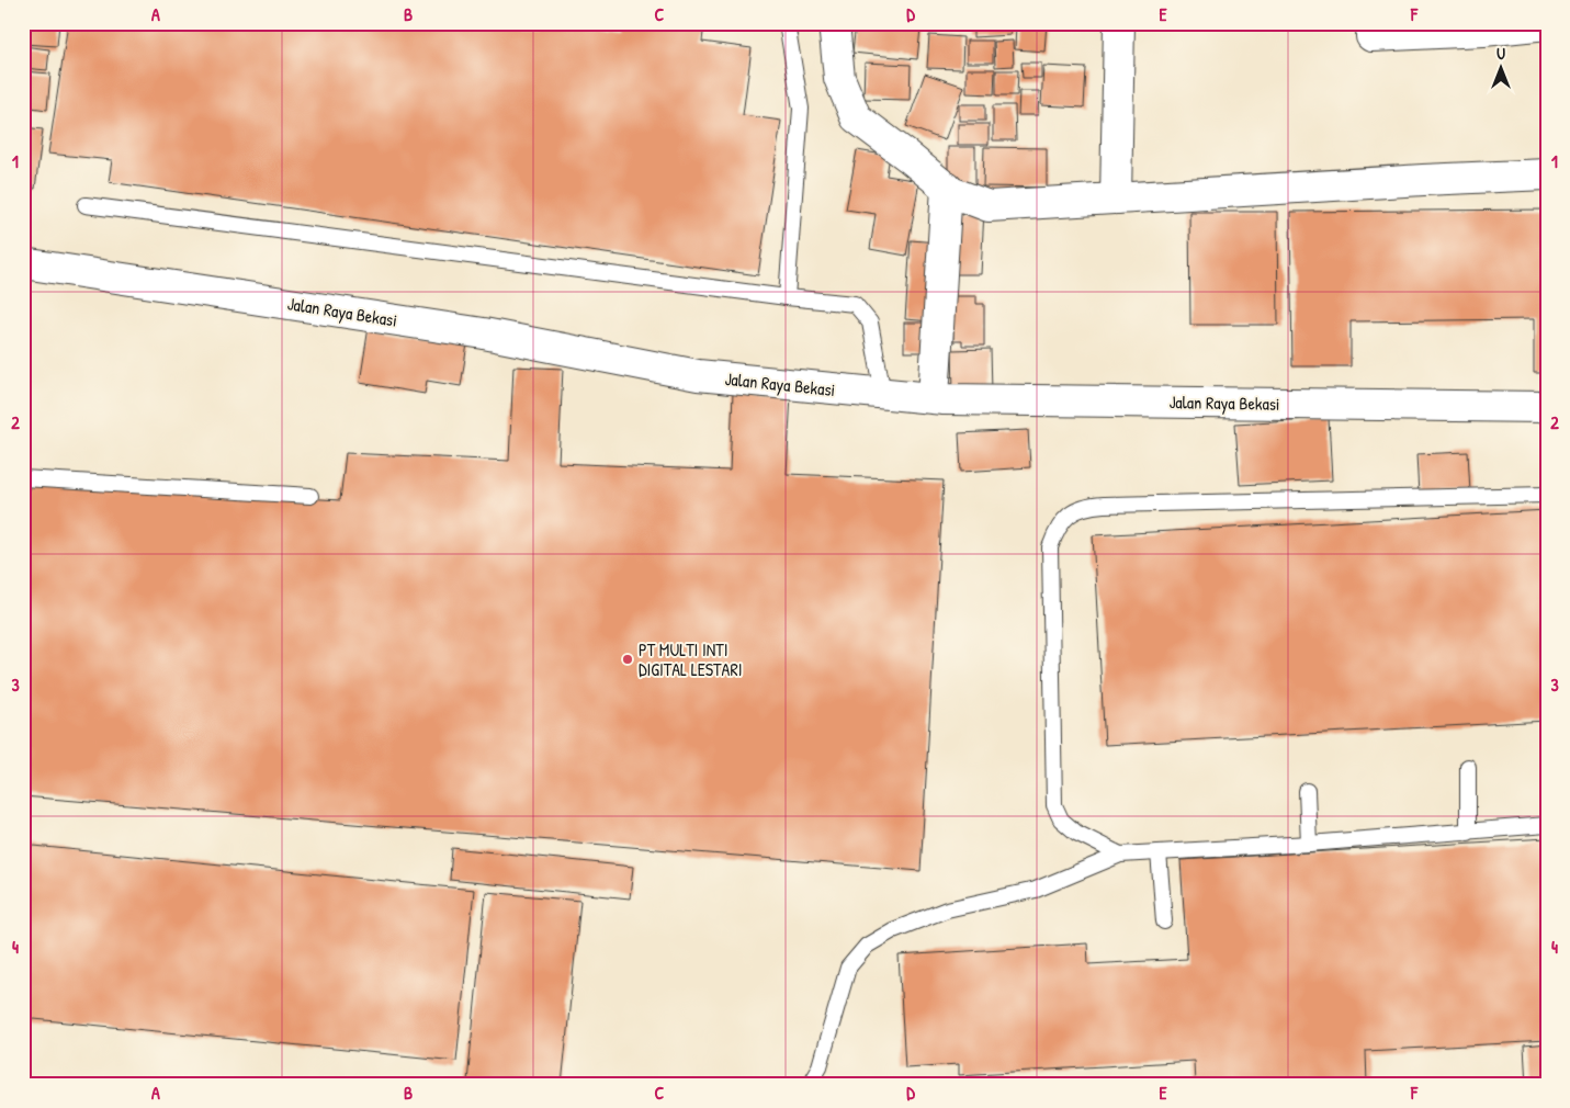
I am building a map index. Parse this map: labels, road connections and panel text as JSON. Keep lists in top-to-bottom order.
{
  "streets": {
    "street": ["Jalan Raya Bekasi"]
  },
  "places": ["PT MULTI INTI DIGITAL LESTARI"],
  "north": "top",
  "grid": {
    "columns": [
      "A",
      "B",
      "C",
      "D",
      "E",
      "F"
    ],
    "rows": [
      "1",
      "2",
      "3",
      "4"
    ]
  }
}
